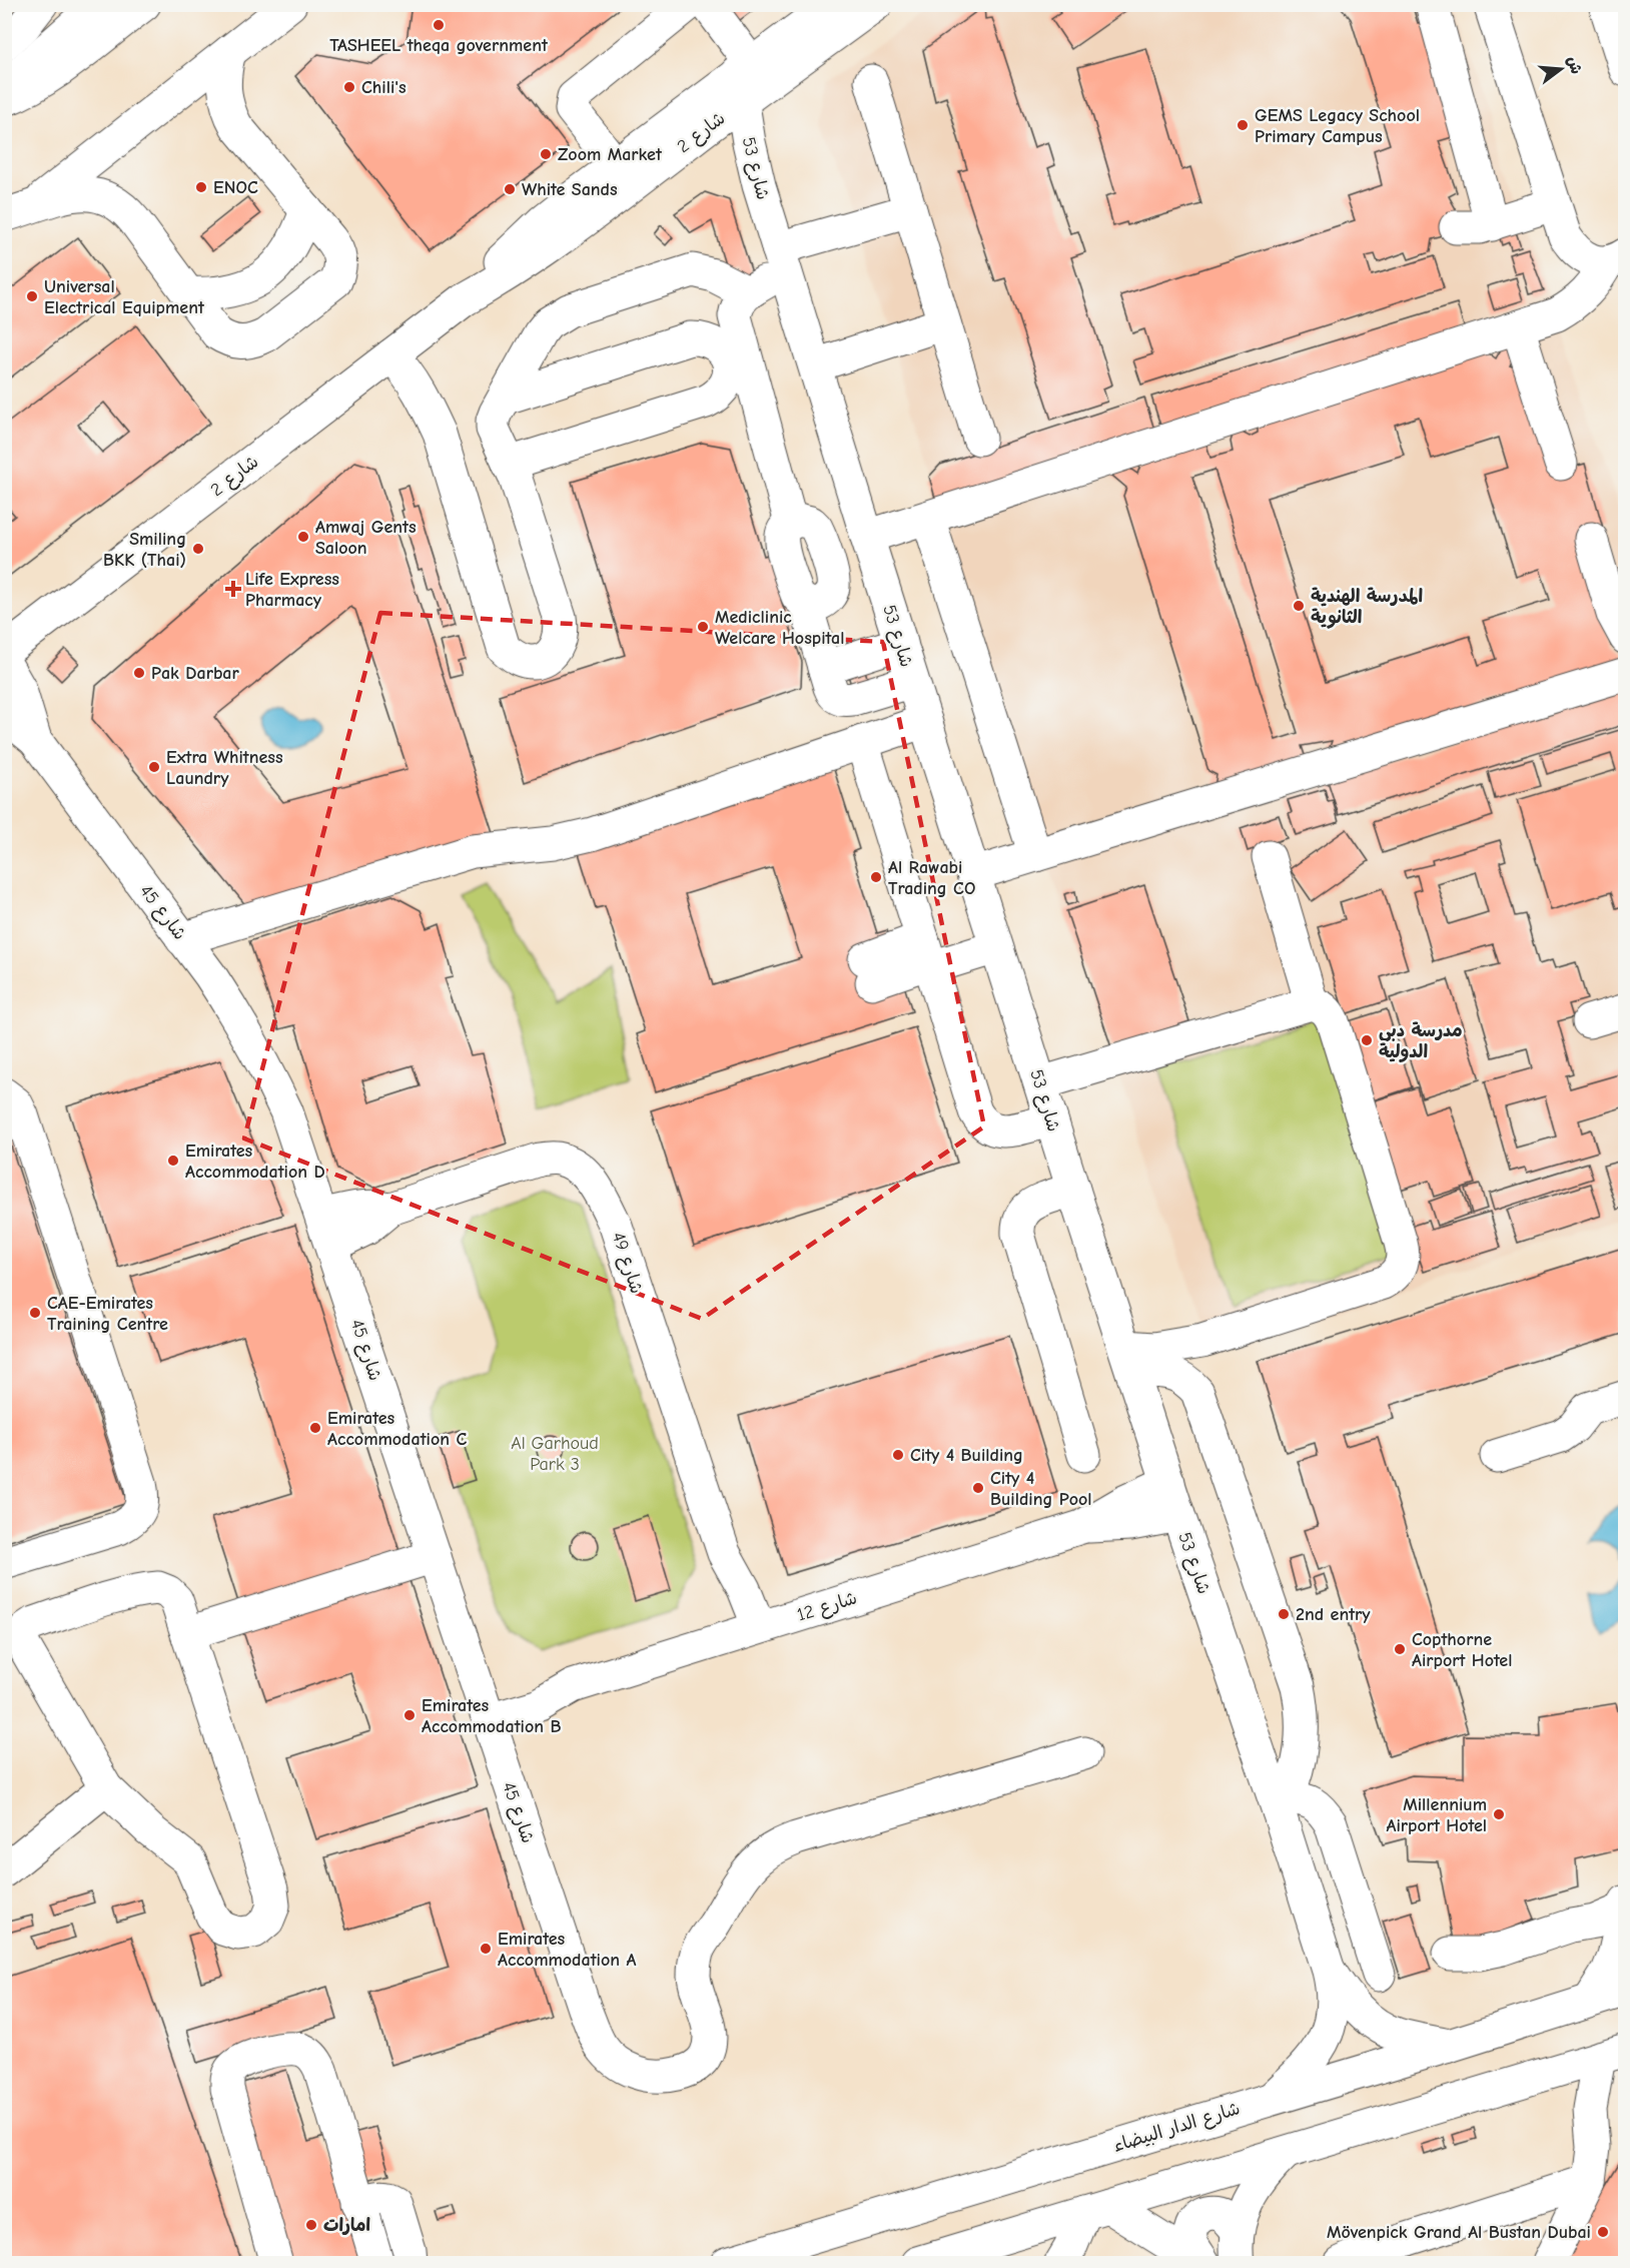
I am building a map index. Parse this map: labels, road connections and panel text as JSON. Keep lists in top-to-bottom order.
{
  "streets": {
    "main road": [
      "شارع 2",
      "شارع 53",
      "شارع 45",
      "شارع 49",
      "شارع 12",
      "شارع الدار البيضاء"
    ]
  },
  "crossings": [
    ["شارع 2", "شارع 53"],
    ["شارع 53", "شارع 12"],
    ["شارع 53", "شارع الدار البيضاء"],
    ["شارع 45", "شارع 49"],
    ["شارع 45", "شارع 12"],
    ["شارع 49", "شارع 12"]
  ],
  "parks": ["Al Garhoud Park 3"],
  "places": {
    "other": [
      "TASHEEL theqa government",
      "Chili's",
      "GEMS Legacy School Primary Campus",
      "Zoom Market",
      "ENOC",
      "White Sands",
      "Universal Electrical Equipment",
      "Amwaj Gents Saloon",
      "Smiling BKK (Thai)",
      "المدرسة الهندية الثانوية",
      "Mediclinic Welcare Hospital",
      "Pak Darbar",
      "Extra Whitness Laundry",
      "Al Rawabi Trading CO",
      "مدرسة دبي الدولية",
      "Emirates Accommodation D",
      "CAE-Emirates Training Centre",
      "Emirates Accommodation C",
      "City 4 Building",
      "City 4 Building Pool",
      "2nd entry",
      "Copthorne Airport Hotel",
      "Emirates Accommodation B",
      "Millennium Airport Hotel",
      "Emirates Accommodation A",
      "امارات",
      "Mövenpick Grand Al Bustan Dubai"
    ],
    "health": ["Life Express Pharmacy"]
  },
  "north": "right"
}
